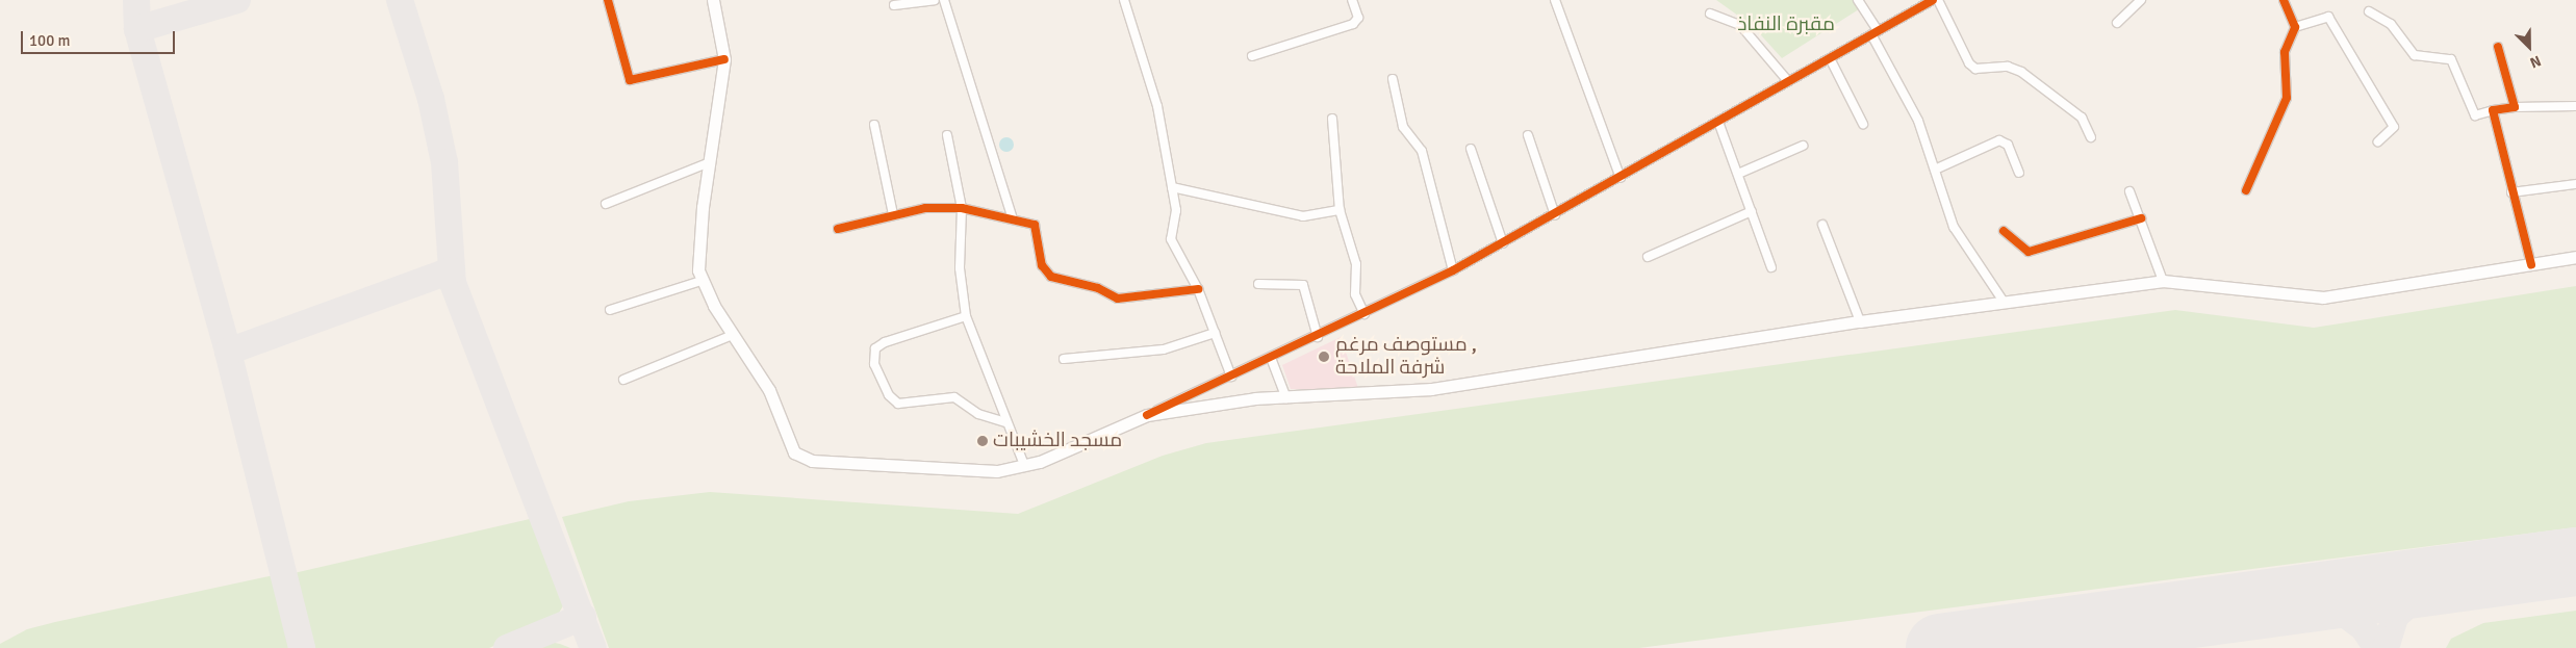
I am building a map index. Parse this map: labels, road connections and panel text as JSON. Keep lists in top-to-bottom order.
{
  "parks": ["مقبرة النفاذ"],
  "places": ["مستوصف مرغم , شرفة الملاحة", "مسجد الخشيبات"],
  "scale_bar": "100 m",
  "north": "bottom right"
}
